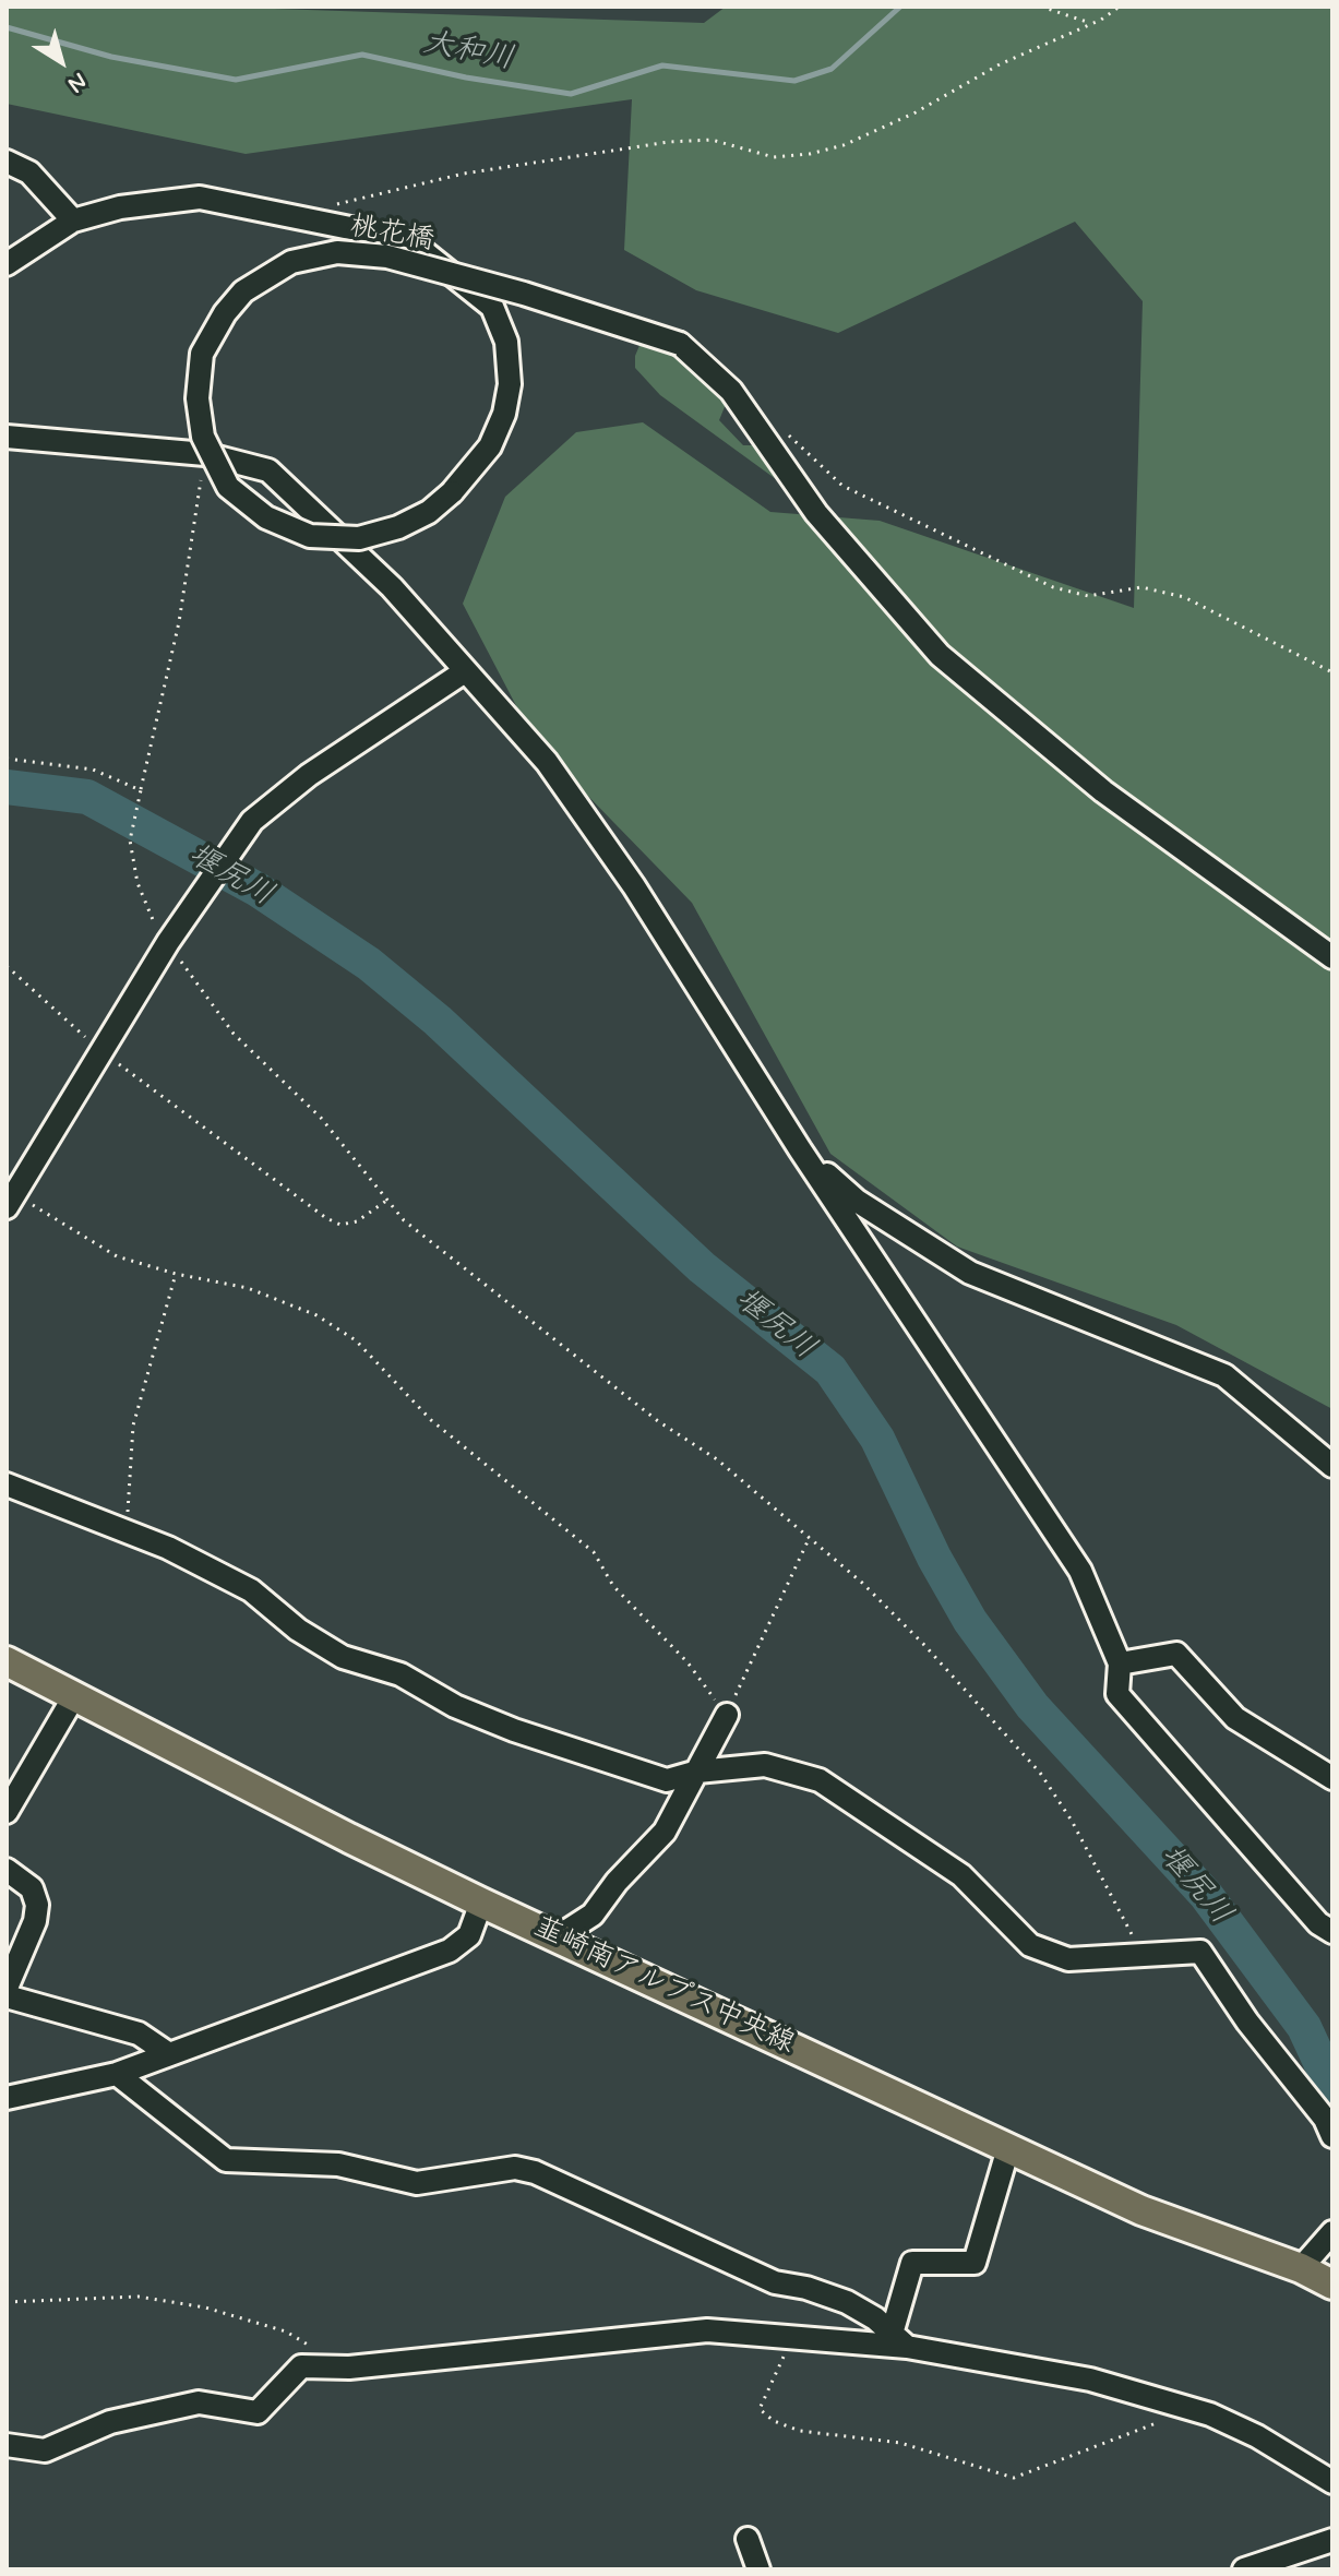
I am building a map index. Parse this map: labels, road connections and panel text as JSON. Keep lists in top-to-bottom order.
{
  "streets": {
    "main road": ["韮崎南アルプス中央線"],
    "street": ["桃花橋"]
  },
  "water": ["大和川", "堰尻川"],
  "north": "bottom right"
}
